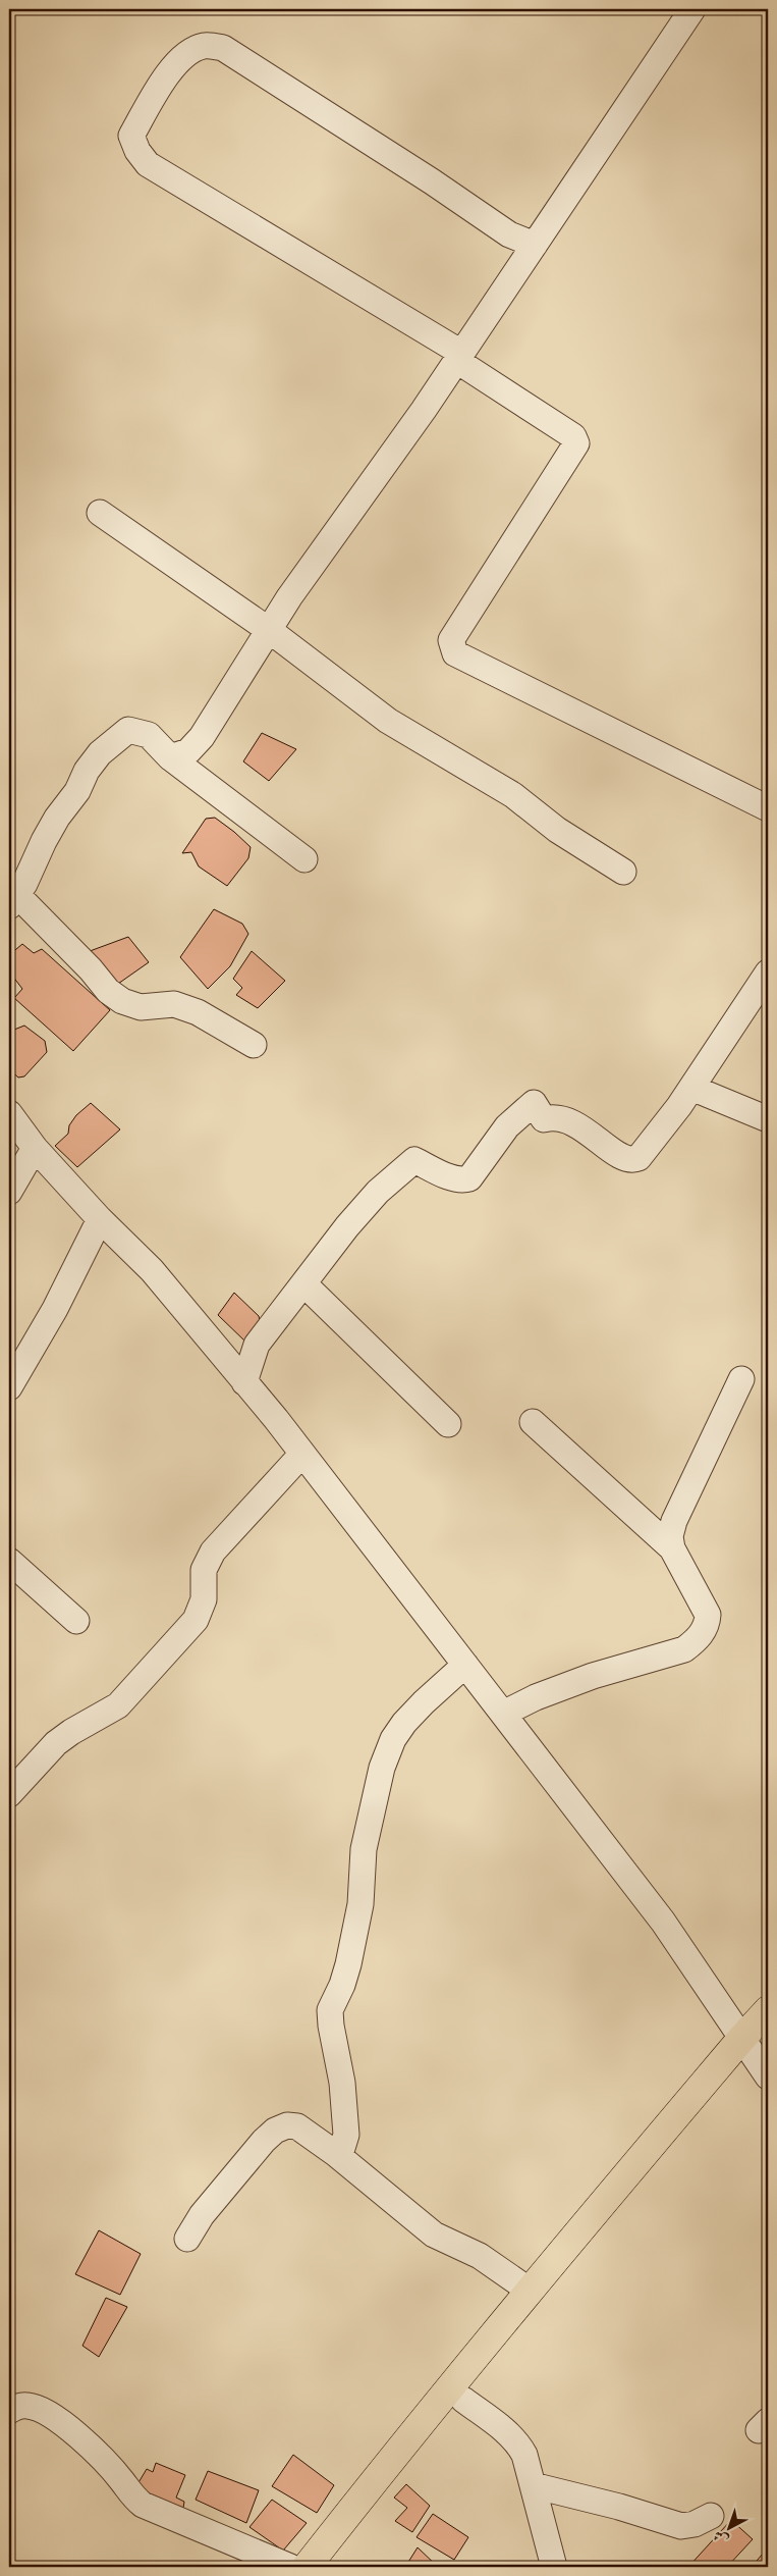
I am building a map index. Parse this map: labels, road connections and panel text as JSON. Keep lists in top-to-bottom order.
{
  "north": "bottom left"
}
